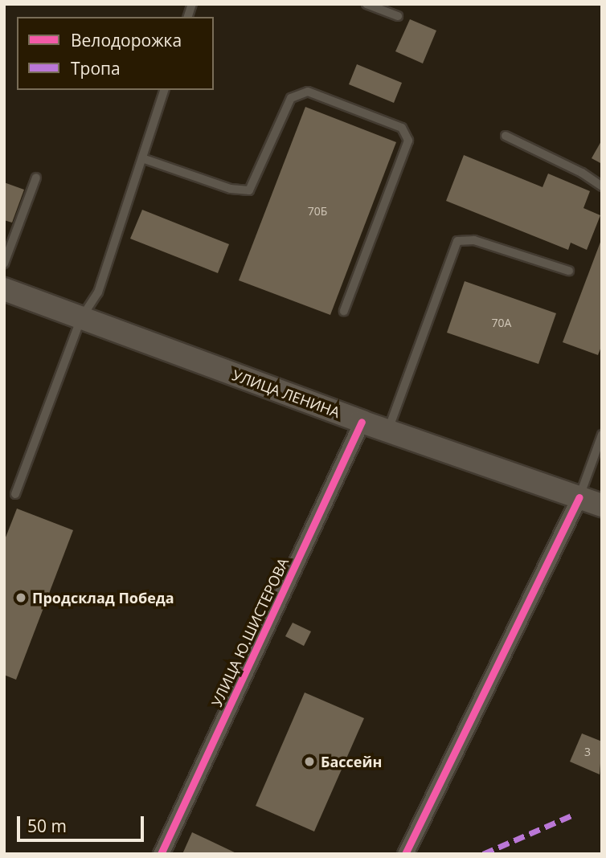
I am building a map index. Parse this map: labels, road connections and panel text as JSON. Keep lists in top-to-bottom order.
{
  "streets": {
    "main road": ["УЛИЦА ЛЕНИНА"],
    "street": ["УЛИЦА Ю.ШИСТЕРОВА"]
  },
  "crossings": [
    ["УЛИЦА ЛЕНИНА", "УЛИЦА Ю.ШИСТЕРОВА"]
  ],
  "places": ["Продсклад Победа", "Бассейн"],
  "house_numbers": ["70Б", "70А", "3"],
  "legend": ["Велодорожка", "Тропа"],
  "scale_bar": "50 m"
}
